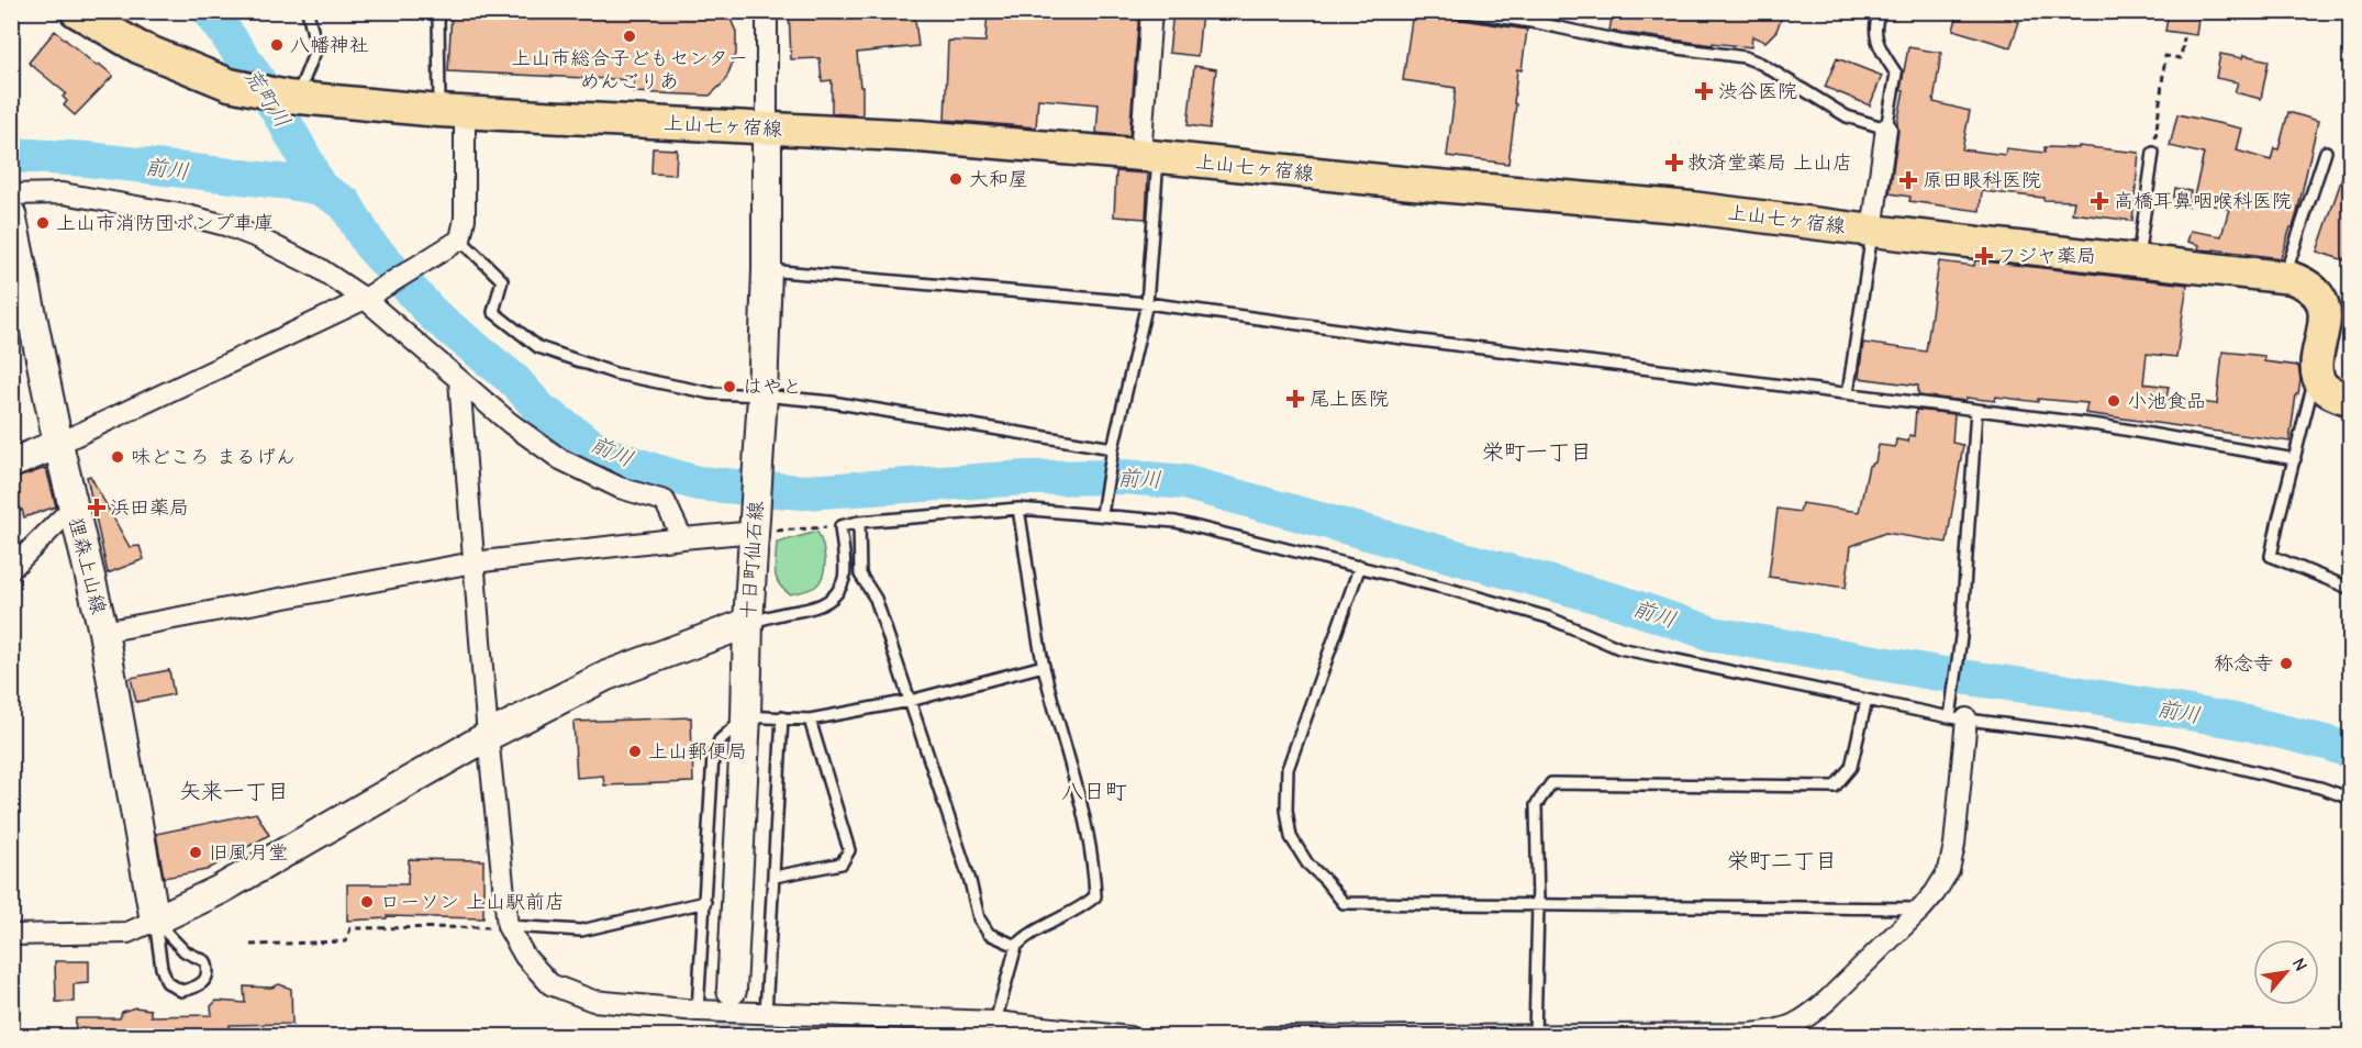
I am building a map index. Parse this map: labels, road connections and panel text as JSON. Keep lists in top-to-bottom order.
{
  "streets": {
    "main road": ["上山七ヶ宿線", "十日町仙石線", "狸森上山線"]
  },
  "crossings": [
    ["上山七ヶ宿線", "十日町仙石線"]
  ],
  "districts": [
    "栄町一丁目",
    "矢来一丁目",
    "八日町",
    "栄町二丁目"
  ],
  "water": ["荒町川", "前川"],
  "places": {
    "other": [
      "上山市総合子どもセンター めんごりあ",
      "八幡神社",
      "大和屋",
      "上山市消防団ポンプ車庫",
      "はやと",
      "小池食品",
      "味どころ まるげん",
      "称念寺",
      "上山郵便局",
      "旧風月堂",
      "ローソン 上山駅前店"
    ],
    "health": [
      "渋谷医院",
      "救済堂薬局 上山店",
      "原田眼科医院",
      "高橋耳鼻咽喉科医院",
      "フジヤ薬局",
      "尾上医院",
      "浜田薬局"
    ]
  },
  "north": "top right"
}
